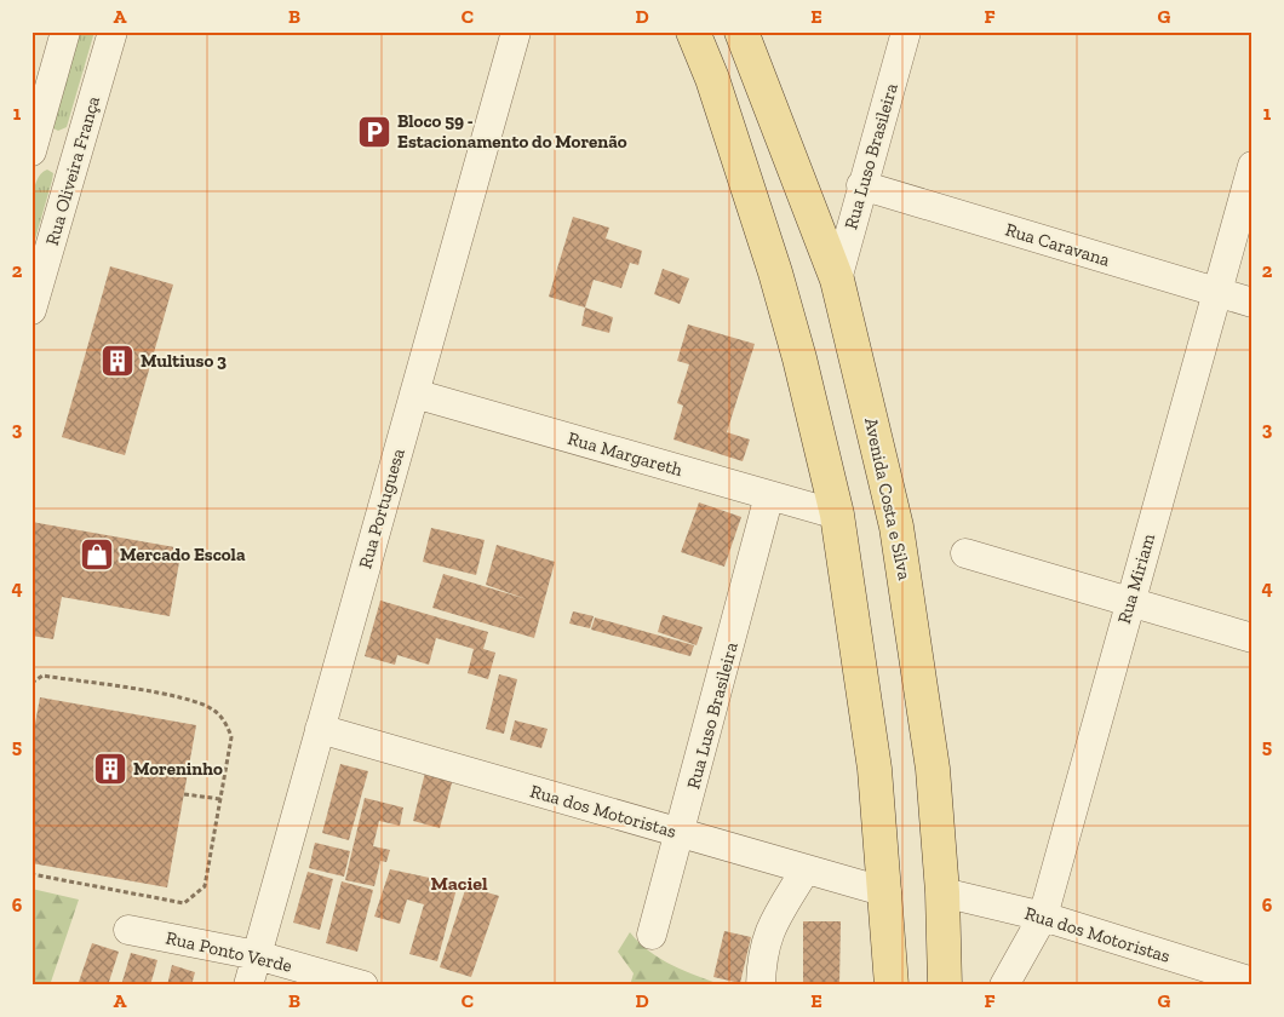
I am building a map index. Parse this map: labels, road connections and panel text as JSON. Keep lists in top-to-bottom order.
{
  "streets": {
    "main road": ["Avenida Costa e Silva"],
    "street": [
      "Rua Luso Brasileira",
      "Rua Oliveira França",
      "Rua Caravana",
      "Rua Margareth",
      "Rua Portuguesa",
      "Rua Miriam",
      "Rua dos Motoristas",
      "Rua Ponto Verde"
    ]
  },
  "crossings": [
    ["Rua Luso Brasileira", "Rua Caravana"],
    ["Rua Luso Brasileira", "Rua Margareth"],
    ["Rua Luso Brasileira", "Avenida Costa e Silva"],
    ["Rua Luso Brasileira", "Rua dos Motoristas"],
    ["Rua Caravana", "Rua Miriam"],
    ["Rua Margareth", "Rua Portuguesa"],
    ["Avenida Costa e Silva", "Rua dos Motoristas"],
    ["Rua Portuguesa", "Rua dos Motoristas"],
    ["Rua Portuguesa", "Rua Ponto Verde"],
    ["Rua Miriam", "Rua dos Motoristas"]
  ],
  "districts": ["Maciel"],
  "places": {
    "parking": ["Bloco 59 - Estacionamento do Morenão"],
    "building": ["Multiuso 3", "Moreninho"],
    "shop": ["Mercado Escola"]
  },
  "grid": {
    "columns": [
      "A",
      "B",
      "C",
      "D",
      "E",
      "F",
      "G"
    ],
    "rows": [
      "1",
      "2",
      "3",
      "4",
      "5",
      "6"
    ]
  }
}
